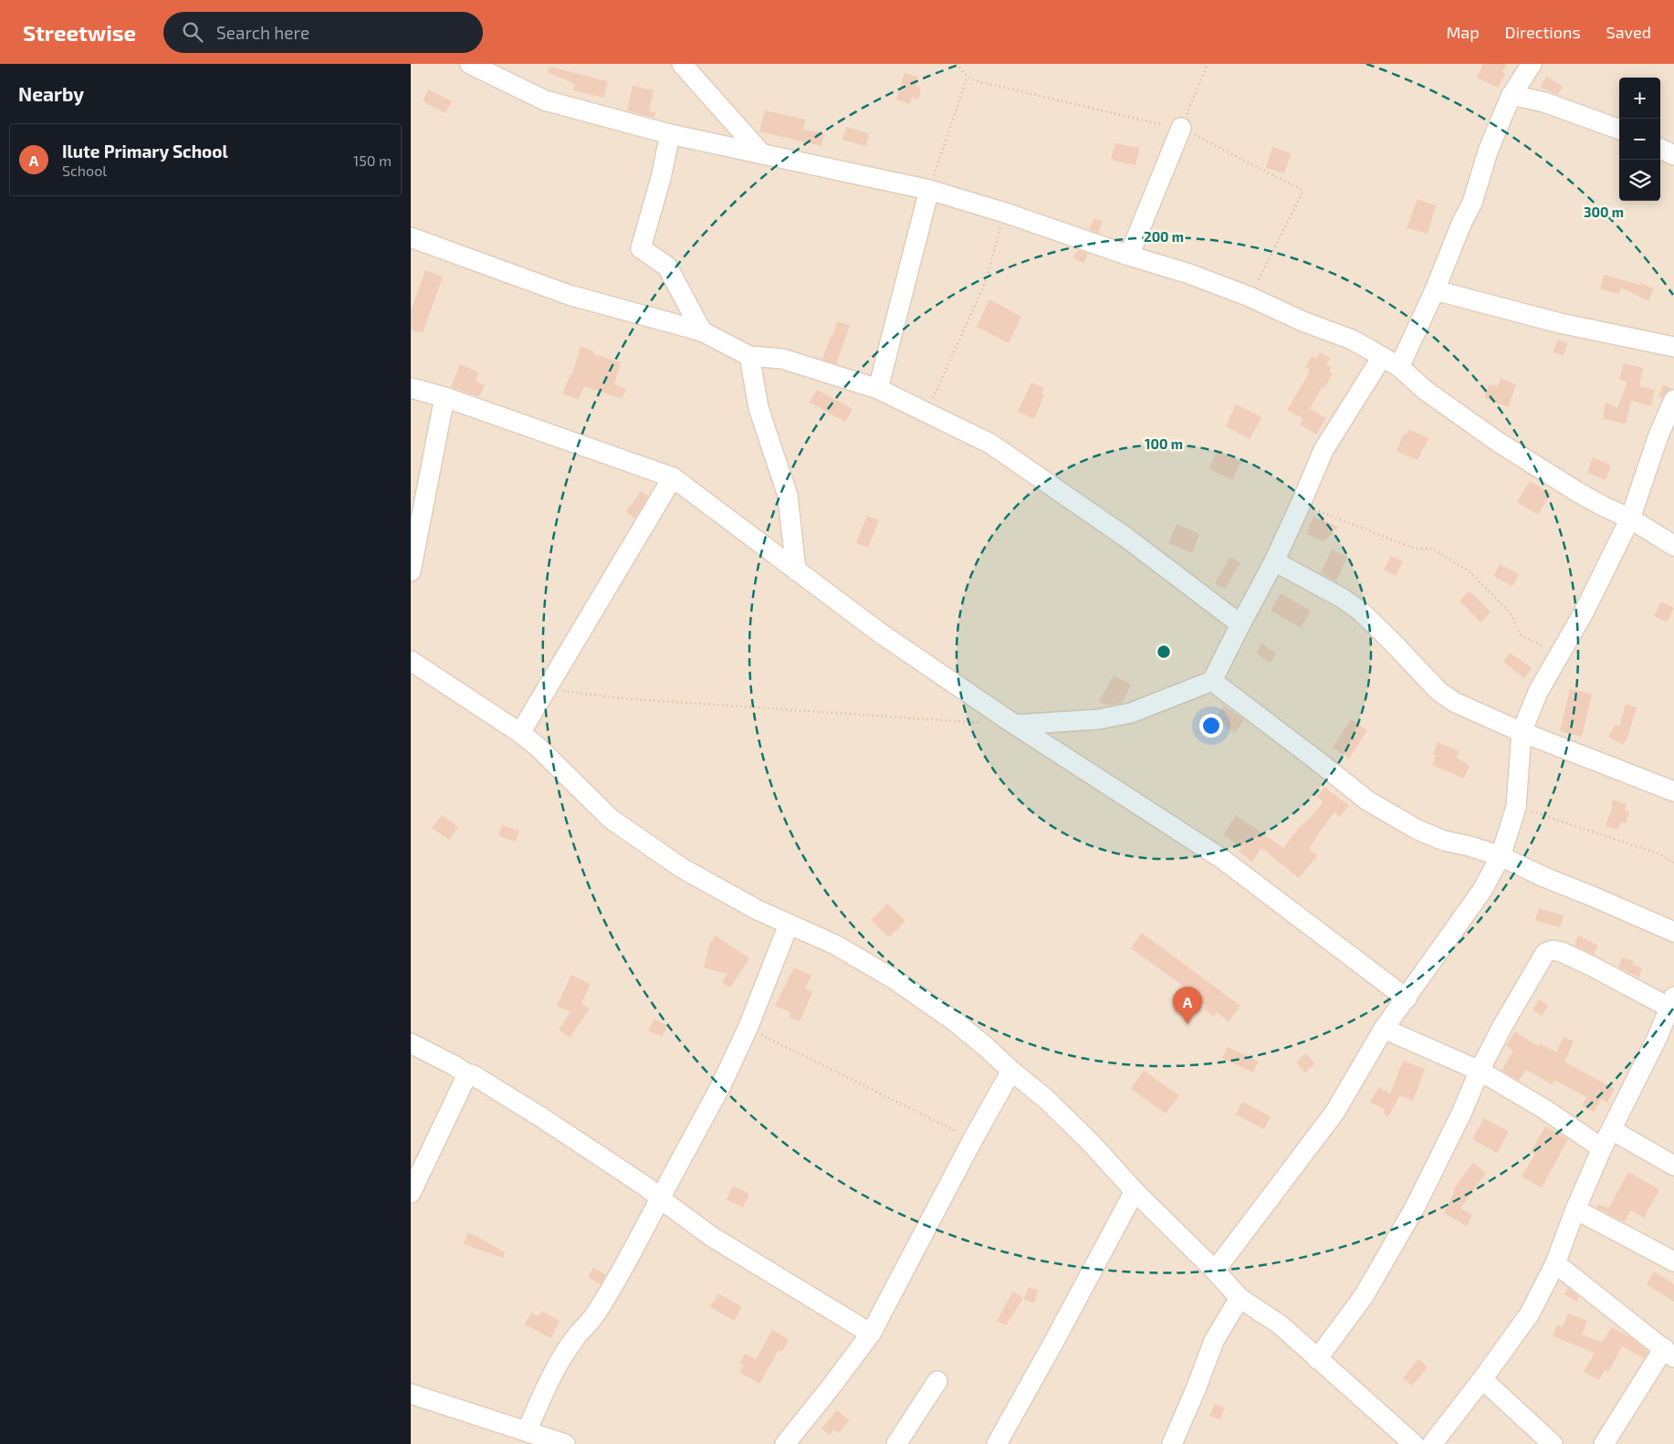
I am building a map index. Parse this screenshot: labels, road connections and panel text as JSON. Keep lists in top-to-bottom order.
{
  "page": {
    "header": "Streetwise",
    "search": "Search here",
    "nav": ["Map", "Directions", "Saved"],
    "heading": "Nearby",
    "map_buttons": ["+", "−"],
    "list": [
      {
        "mark": "A",
        "name": "Ilute Primary School",
        "note": "School",
        "value": "150 m"
      }
    ],
    "pins": "A"
  },
  "rings": ["300 m", "200 m", "100 m"]
}
